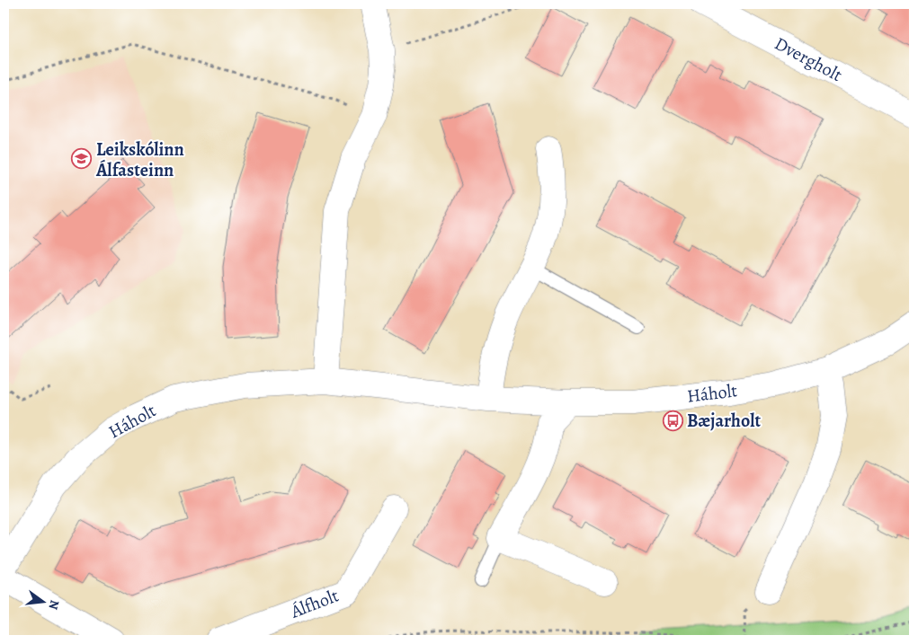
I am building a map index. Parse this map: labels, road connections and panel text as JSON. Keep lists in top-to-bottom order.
{
  "streets": {
    "street": ["Dvergholt", "Háholt", "Álfholt"]
  },
  "places": {
    "school or university": ["Leikskólinn Álfasteinn"],
    "bus stop": ["Bæjarholt"]
  },
  "north": "right"
}
